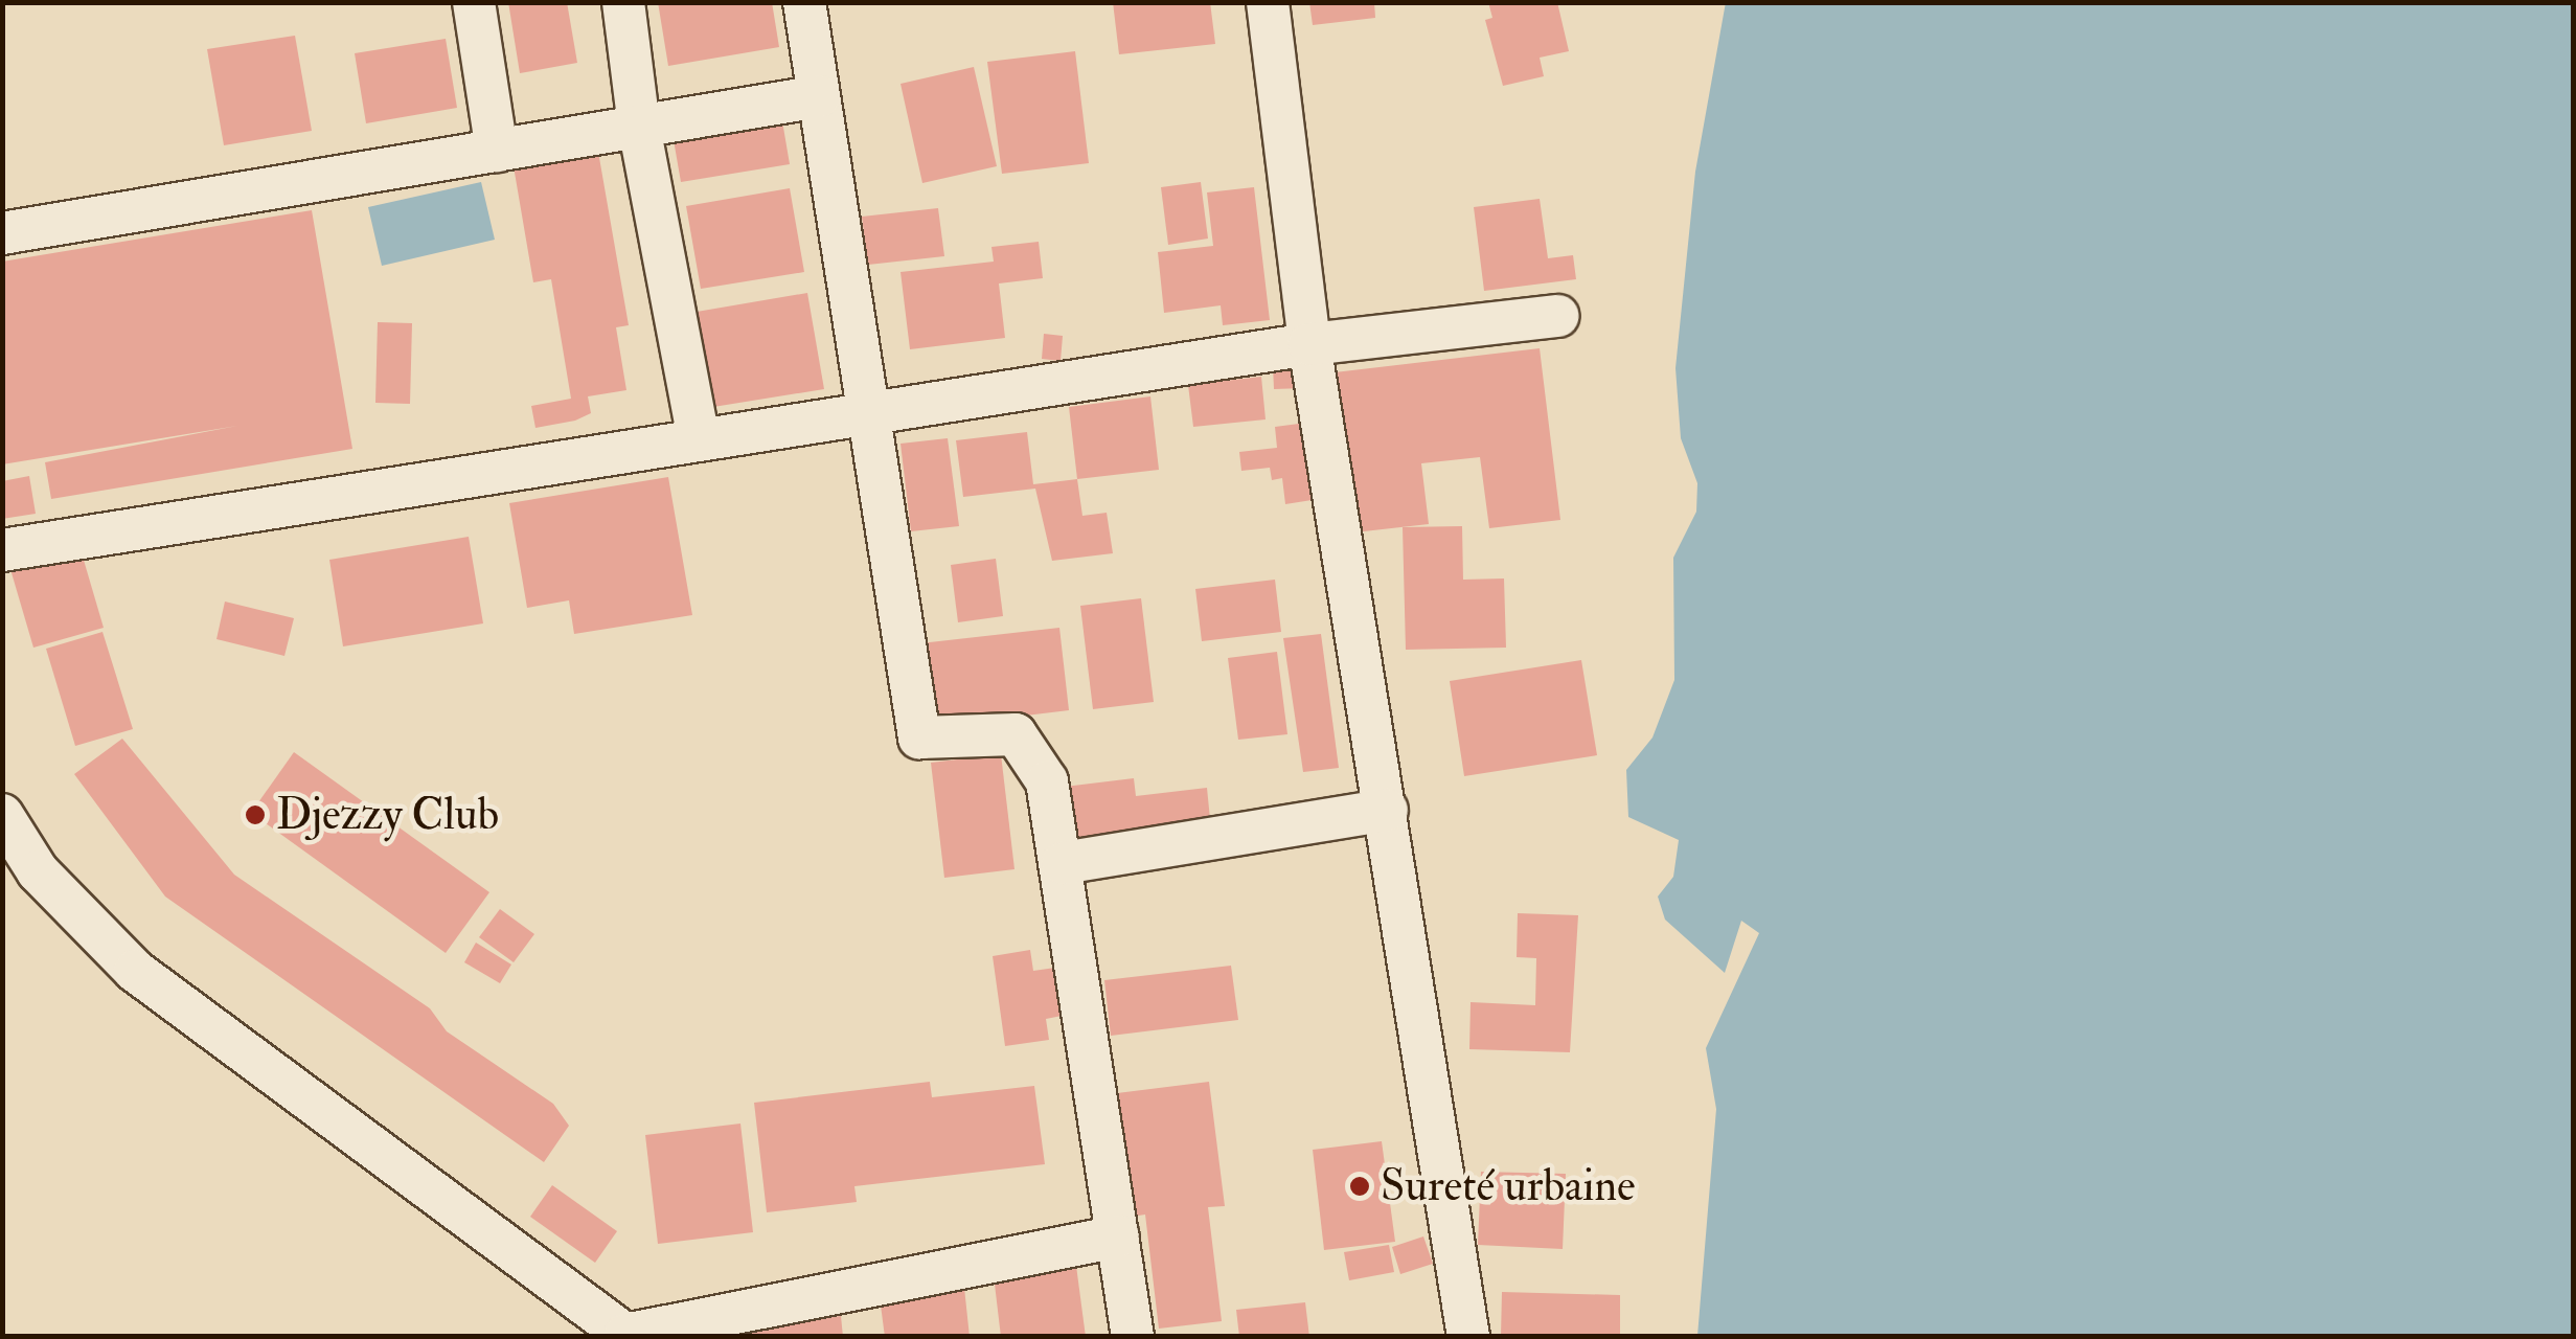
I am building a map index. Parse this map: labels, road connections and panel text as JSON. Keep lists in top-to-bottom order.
{
  "places": ["Djezzy Club", "Sureté urbaine"]
}
